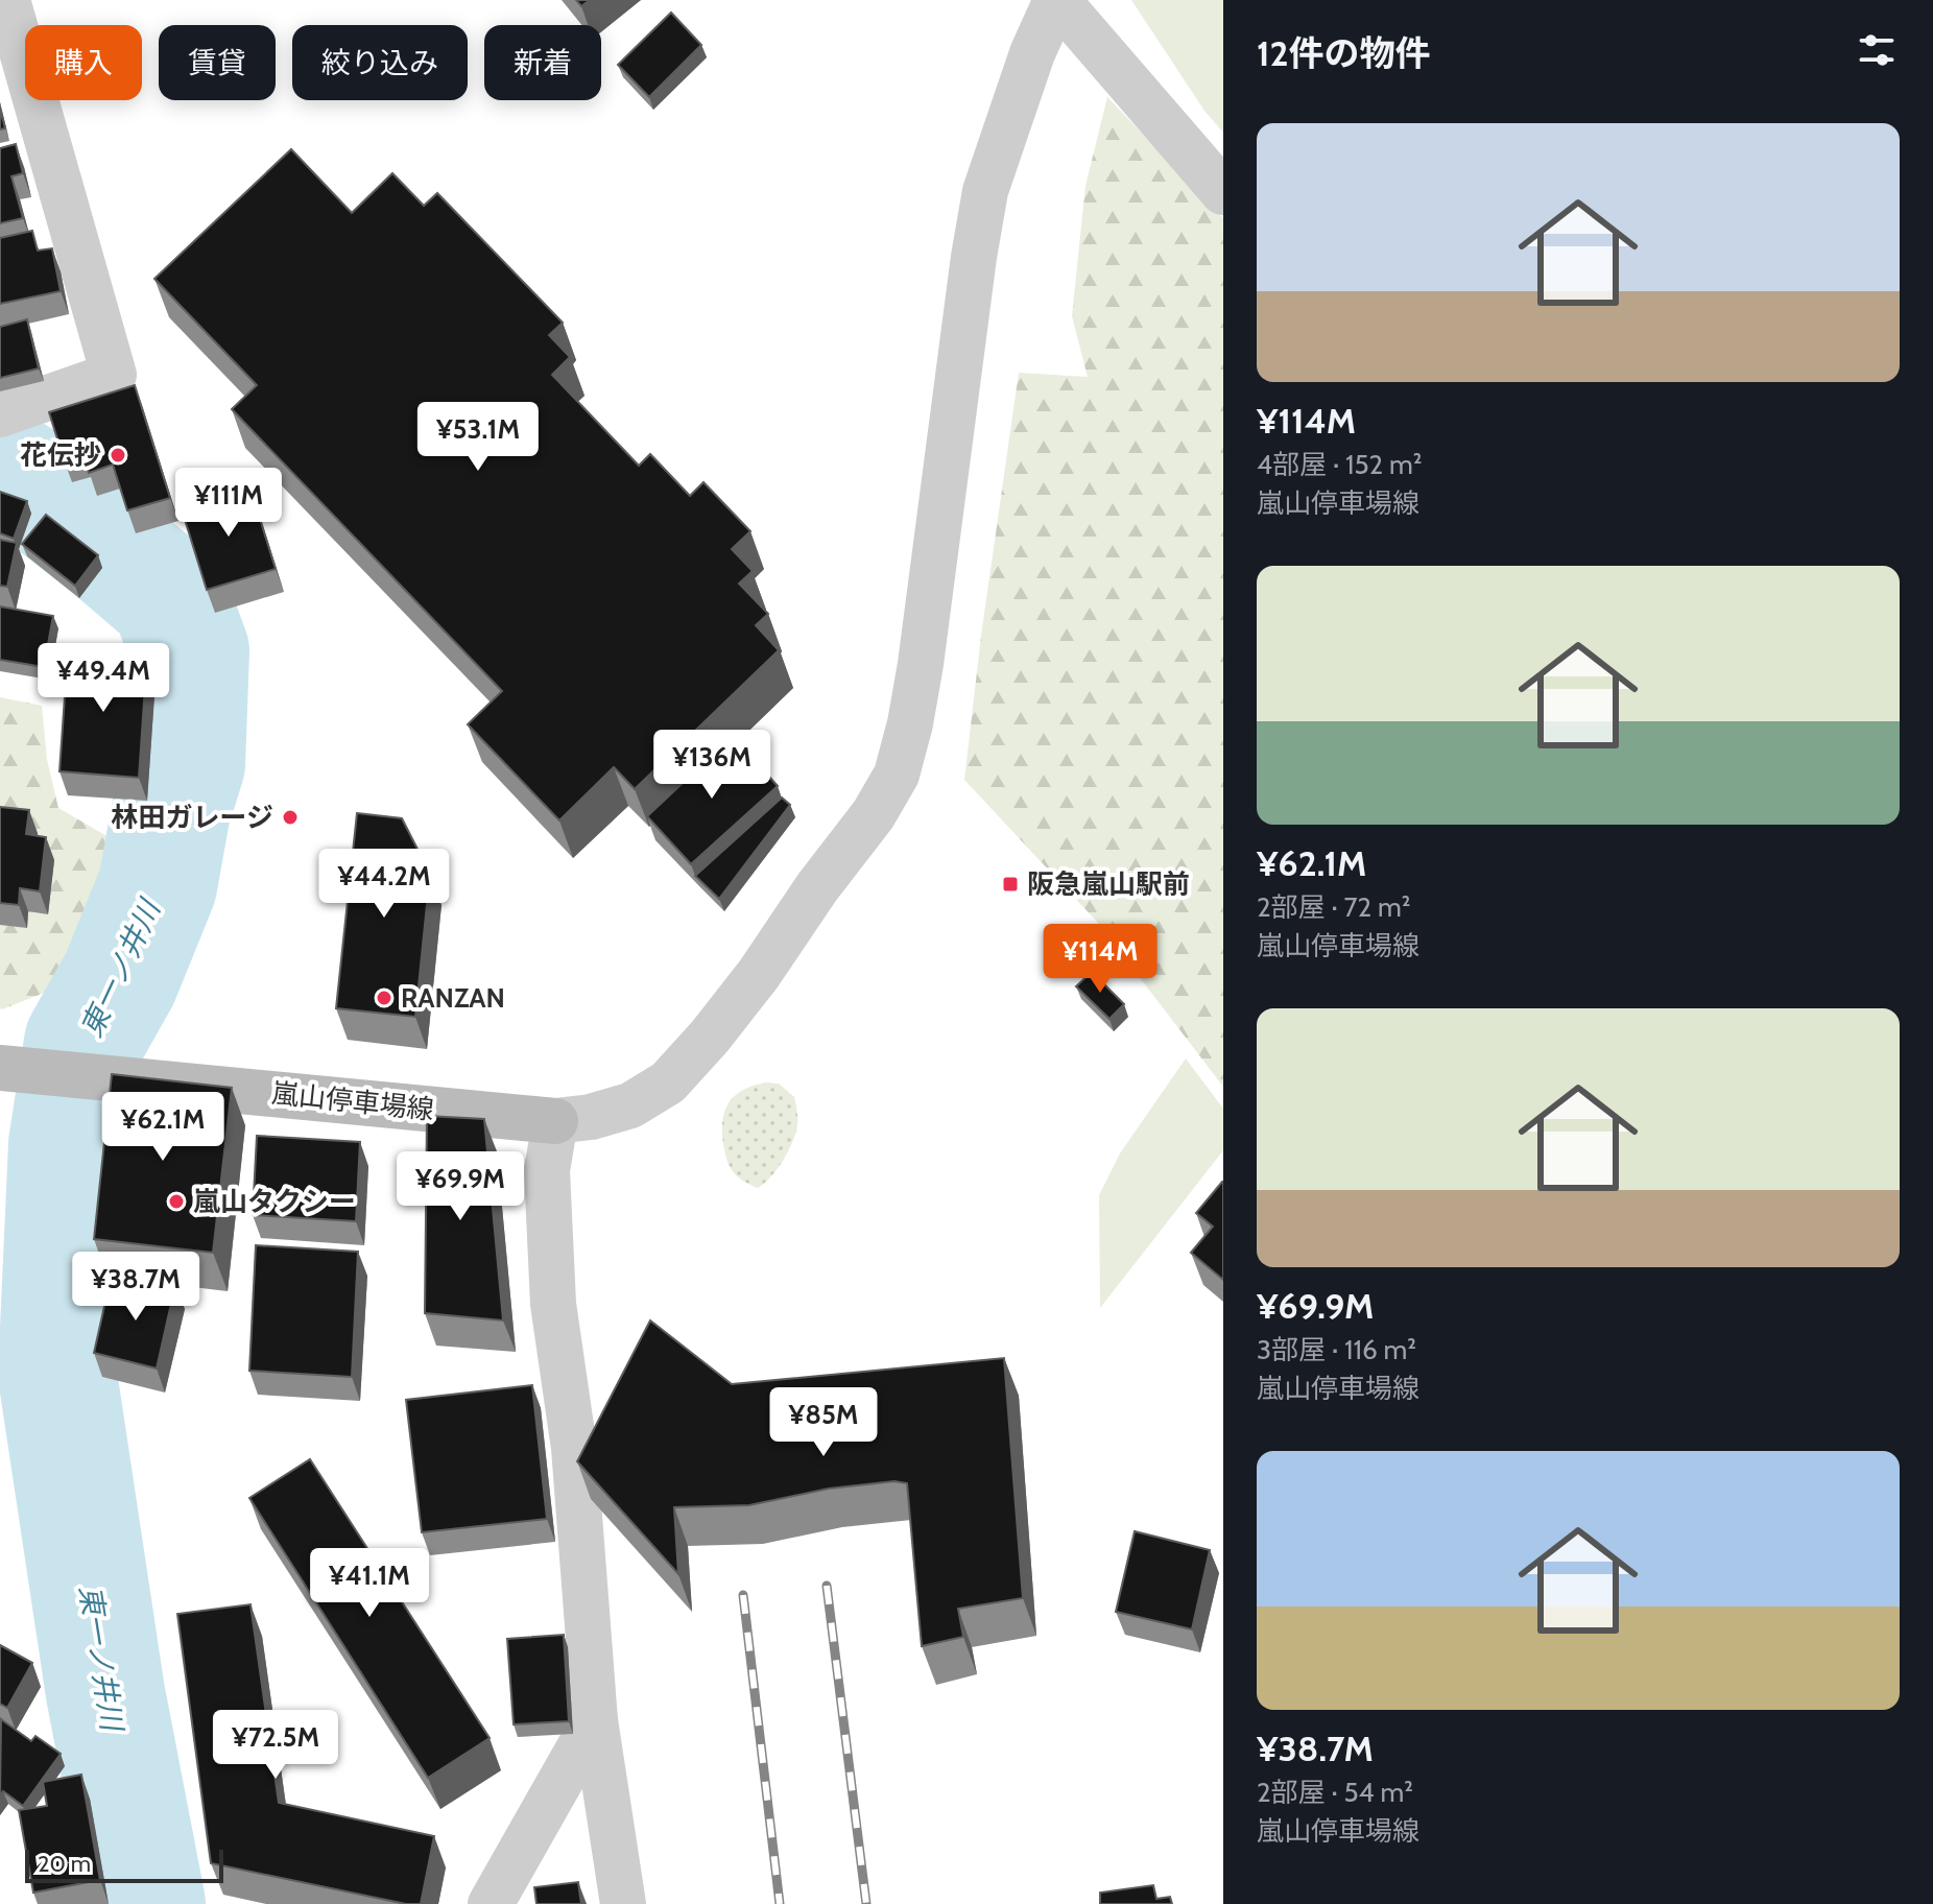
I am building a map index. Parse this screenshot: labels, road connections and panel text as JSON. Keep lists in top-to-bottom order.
{
  "streets": {
    "main road": ["嵐山停車場線"]
  },
  "water": ["東一ノ井川"],
  "places": {
    "other": [
      "花伝抄",
      "林田ガレージ",
      "RANZAN",
      "嵐山タクシー"
    ],
    "transit": ["阪急嵐山駅前"]
  },
  "scale_bar": "20 m",
  "page": {
    "heading": "12件の物件",
    "chip": [
      "購入",
      "賃貸",
      "絞り込み",
      "新着"
    ],
    "list": [
      {
        "name": "¥114M",
        "note": "4部屋 · 152 m² · 嵐山停車場線"
      },
      {
        "name": "¥62.1M",
        "note": "2部屋 · 72 m² · 嵐山停車場線"
      },
      {
        "name": "¥69.9M",
        "note": "3部屋 · 116 m² · 嵐山停車場線"
      },
      {
        "name": "¥38.7M",
        "note": "2部屋 · 54 m² · 嵐山停車場線"
      }
    ],
    "price": [
      "¥53.1M",
      "¥111M",
      "¥49.4M",
      "¥136M",
      "¥44.2M",
      "¥114M",
      "¥62.1M",
      "¥69.9M",
      "¥38.7M",
      "¥85M",
      "¥41.1M",
      "¥72.5M"
    ],
    "scale": "20 m"
  }
}
